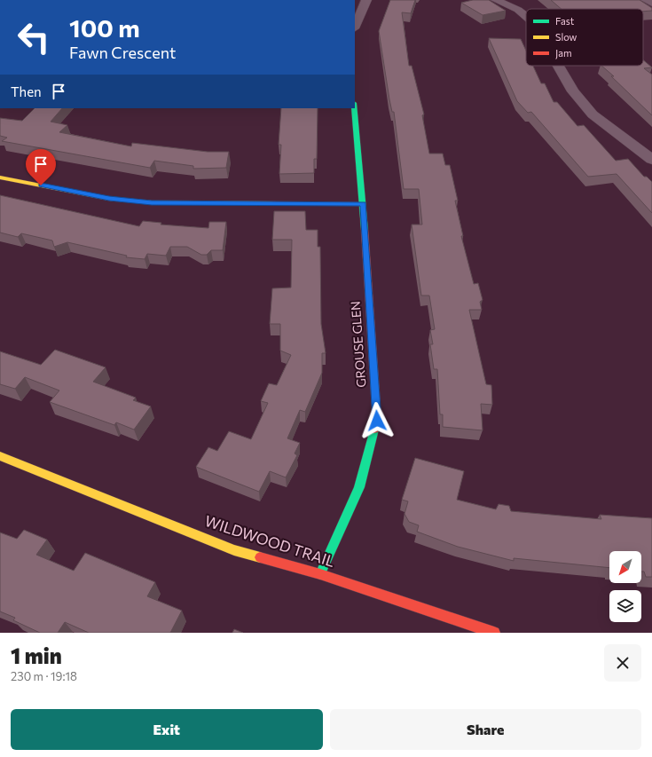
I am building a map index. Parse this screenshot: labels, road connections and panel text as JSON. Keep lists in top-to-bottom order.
{
  "streets": {
    "street": ["GROUSE GLEN", "WILDWOOD TRAIL"]
  },
  "crossings": [
    ["GROUSE GLEN", "WILDWOOD TRAIL"]
  ],
  "legend": ["Fast", "Slow", "Jam"],
  "north": "bottom left",
  "page": {
    "turn": ["100 m", "Fawn Crescent"],
    "then": "Then",
    "heading": ["1 min", "230 m · 19:18"],
    "buttons": ["Exit", "Share"]
  }
}
